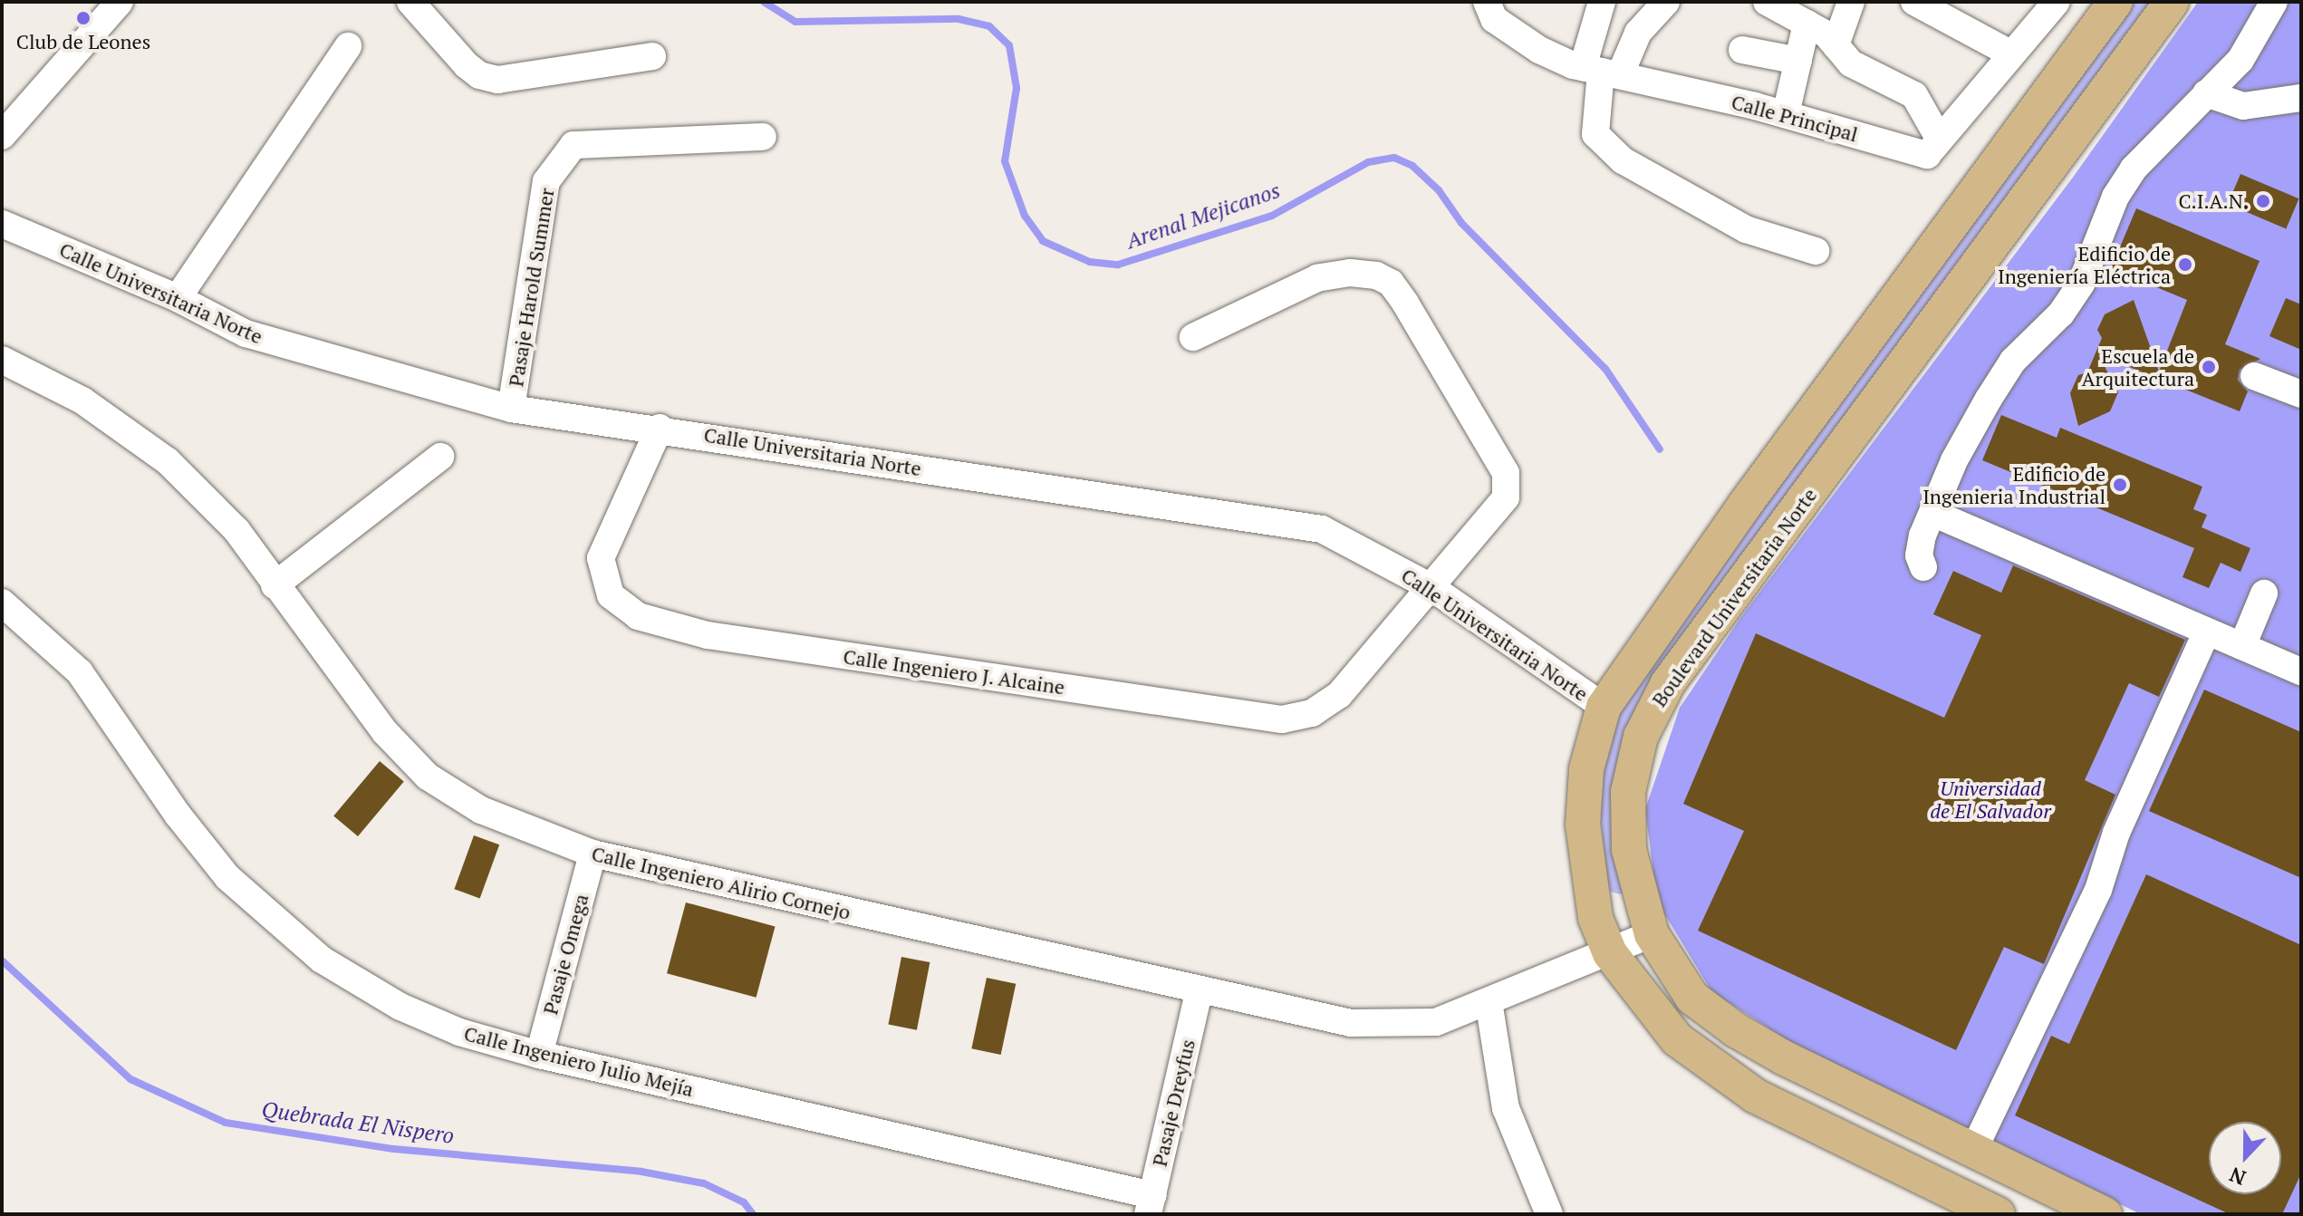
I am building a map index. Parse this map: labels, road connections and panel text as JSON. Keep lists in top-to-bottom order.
{
  "streets": {
    "main road": ["Boulevard Universitaria Norte"],
    "street": [
      "Calle Principal",
      "Pasaje Harold Summer",
      "Calle Universitaria Norte",
      "Calle Ingeniero J. Alcaine",
      "Calle Ingeniero Alirio Cornejo",
      "Pasaje Omega",
      "Calle Ingeniero Julio Mejía",
      "Pasaje Dreyfus"
    ]
  },
  "crossings": [
    ["Pasaje Harold Summer", "Calle Universitaria Norte"],
    ["Calle Universitaria Norte", "Boulevard Universitaria Norte"],
    ["Calle Universitaria Norte", "Calle Ingeniero J. Alcaine"],
    ["Boulevard Universitaria Norte", "Calle Ingeniero Alirio Cornejo"],
    ["Calle Ingeniero Alirio Cornejo", "Pasaje Omega"],
    ["Calle Ingeniero Alirio Cornejo", "Pasaje Dreyfus"],
    ["Pasaje Omega", "Calle Ingeniero Julio Mejía"],
    ["Calle Ingeniero Julio Mejía", "Pasaje Dreyfus"]
  ],
  "water": ["Arenal Mejicanos", "Quebrada El Nispero"],
  "parks": ["Universidad de El Salvador"],
  "places": [
    "Club de Leones",
    "C.I.A.N.",
    "Edificio de Ingeniería Eléctrica",
    "Escuela de Arquitectura",
    "Edificio de Ingenieria Industrial"
  ],
  "north": "bottom"
}
